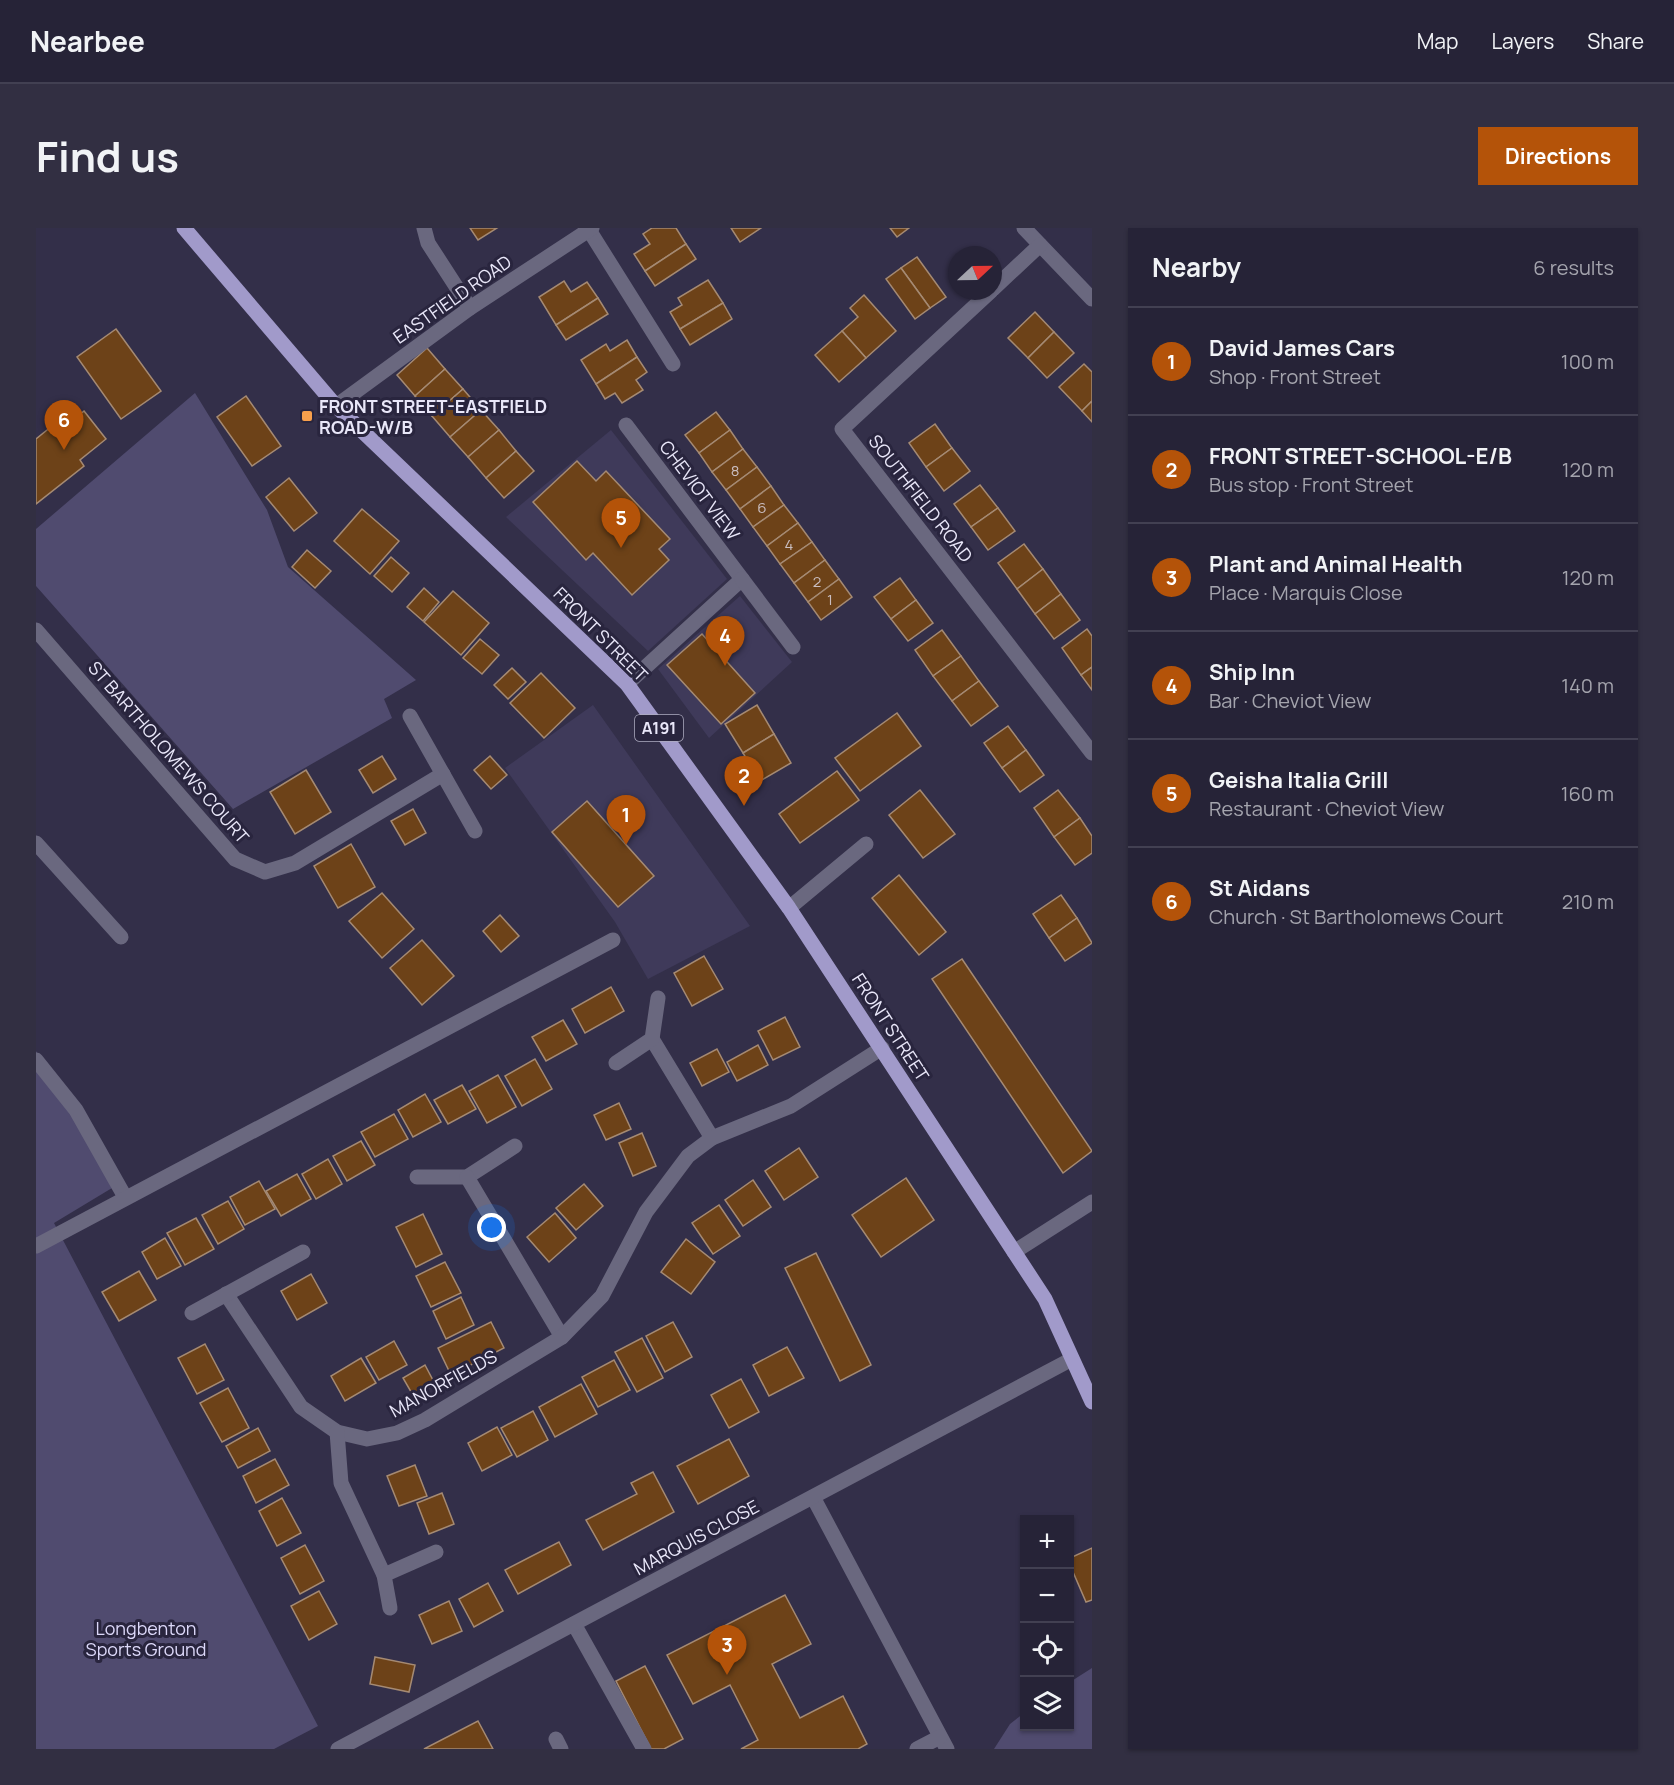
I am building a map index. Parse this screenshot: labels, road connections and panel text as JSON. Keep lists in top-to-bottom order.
{
  "streets": {
    "main road": ["FRONT STREET", "A191"],
    "street": [
      "EASTFIELD ROAD",
      "CHEVIOT VIEW",
      "SOUTHFIELD ROAD",
      "ST BARTHOLOMEWS COURT",
      "MANORFIELDS",
      "MARQUIS CLOSE"
    ]
  },
  "crossings": [
    ["EASTFIELD ROAD", "FRONT STREET"],
    ["FRONT STREET", "A191"],
    ["FRONT STREET", "MANORFIELDS"],
    ["FRONT STREET", "MARQUIS CLOSE"],
    ["A191", "MARQUIS CLOSE"]
  ],
  "parks": ["Longbenton Sports Ground"],
  "places": {
    "transit": ["FRONT STREET-EASTFIELD ROAD-W/B"]
  },
  "house_numbers": [
    "8",
    "6",
    "4",
    "2",
    "1"
  ],
  "north": "right",
  "page": {
    "header": "Nearbee",
    "nav": ["Map", "Layers", "Share"],
    "title": "Find us",
    "buttons": "Directions",
    "heading": ["Nearby", "6 results"],
    "list": [
      {
        "mark": "1",
        "name": "David James Cars",
        "note": "Shop · Front Street",
        "value": "100 m"
      },
      {
        "mark": "2",
        "name": "FRONT STREET-SCHOOL-E/B",
        "note": "Bus stop · Front Street",
        "value": "120 m"
      },
      {
        "mark": "3",
        "name": "Plant and Animal Health",
        "note": "Place · Marquis Close",
        "value": "120 m"
      },
      {
        "mark": "4",
        "name": "Ship Inn",
        "note": "Bar · Cheviot View",
        "value": "140 m"
      },
      {
        "mark": "5",
        "name": "Geisha Italia Grill",
        "note": "Restaurant · Cheviot View",
        "value": "160 m"
      },
      {
        "mark": "6",
        "name": "St Aidans",
        "note": "Church · St Bartholomews Court",
        "value": "210 m"
      }
    ],
    "pins": [
      "6",
      "5",
      "4",
      "2",
      "1",
      "3"
    ],
    "map_buttons": ["+", "−"]
  }
}
